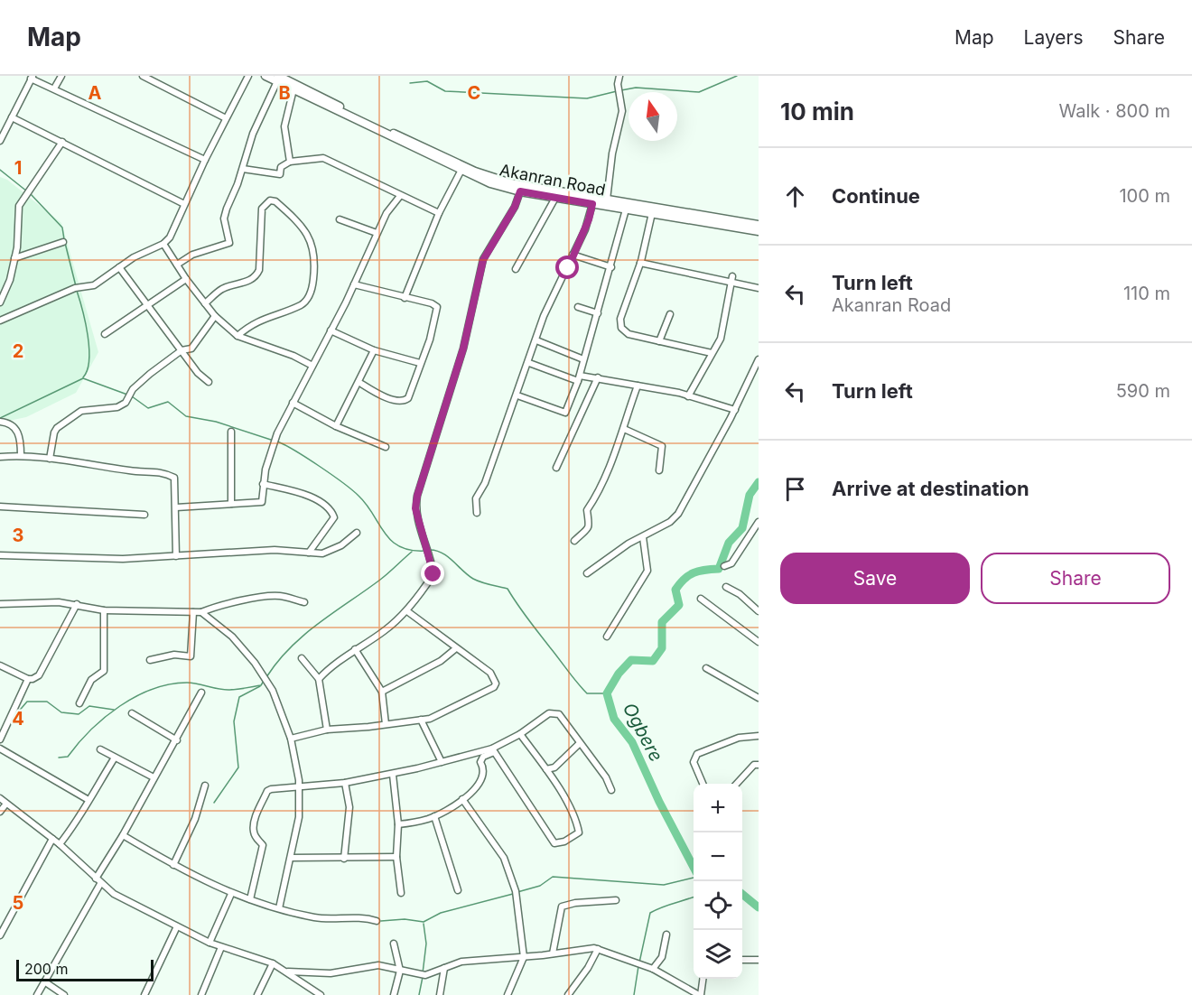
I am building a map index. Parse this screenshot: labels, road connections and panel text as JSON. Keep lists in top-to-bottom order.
{
  "streets": {
    "main road": ["Akanran Road"]
  },
  "water": ["Ogbere"],
  "scale_bar": "200 m",
  "north": "top",
  "page": {
    "header": "Map",
    "nav": ["Map", "Layers", "Share"],
    "heading": ["10 min", "Walk · 800 m"],
    "list": [
      ["Continue", "100 m"],
      ["Turn left", "Akanran Road", "110 m"],
      ["Turn left", "590 m"],
      "Arrive at destination"
    ],
    "buttons": ["Save", "Share"],
    "map_buttons": ["+", "−"],
    "scale": "200 m"
  },
  "grid": {
    "columns": ["A", "B", "C"],
    "rows": [
      "1",
      "2",
      "3",
      "4",
      "5"
    ]
  }
}
